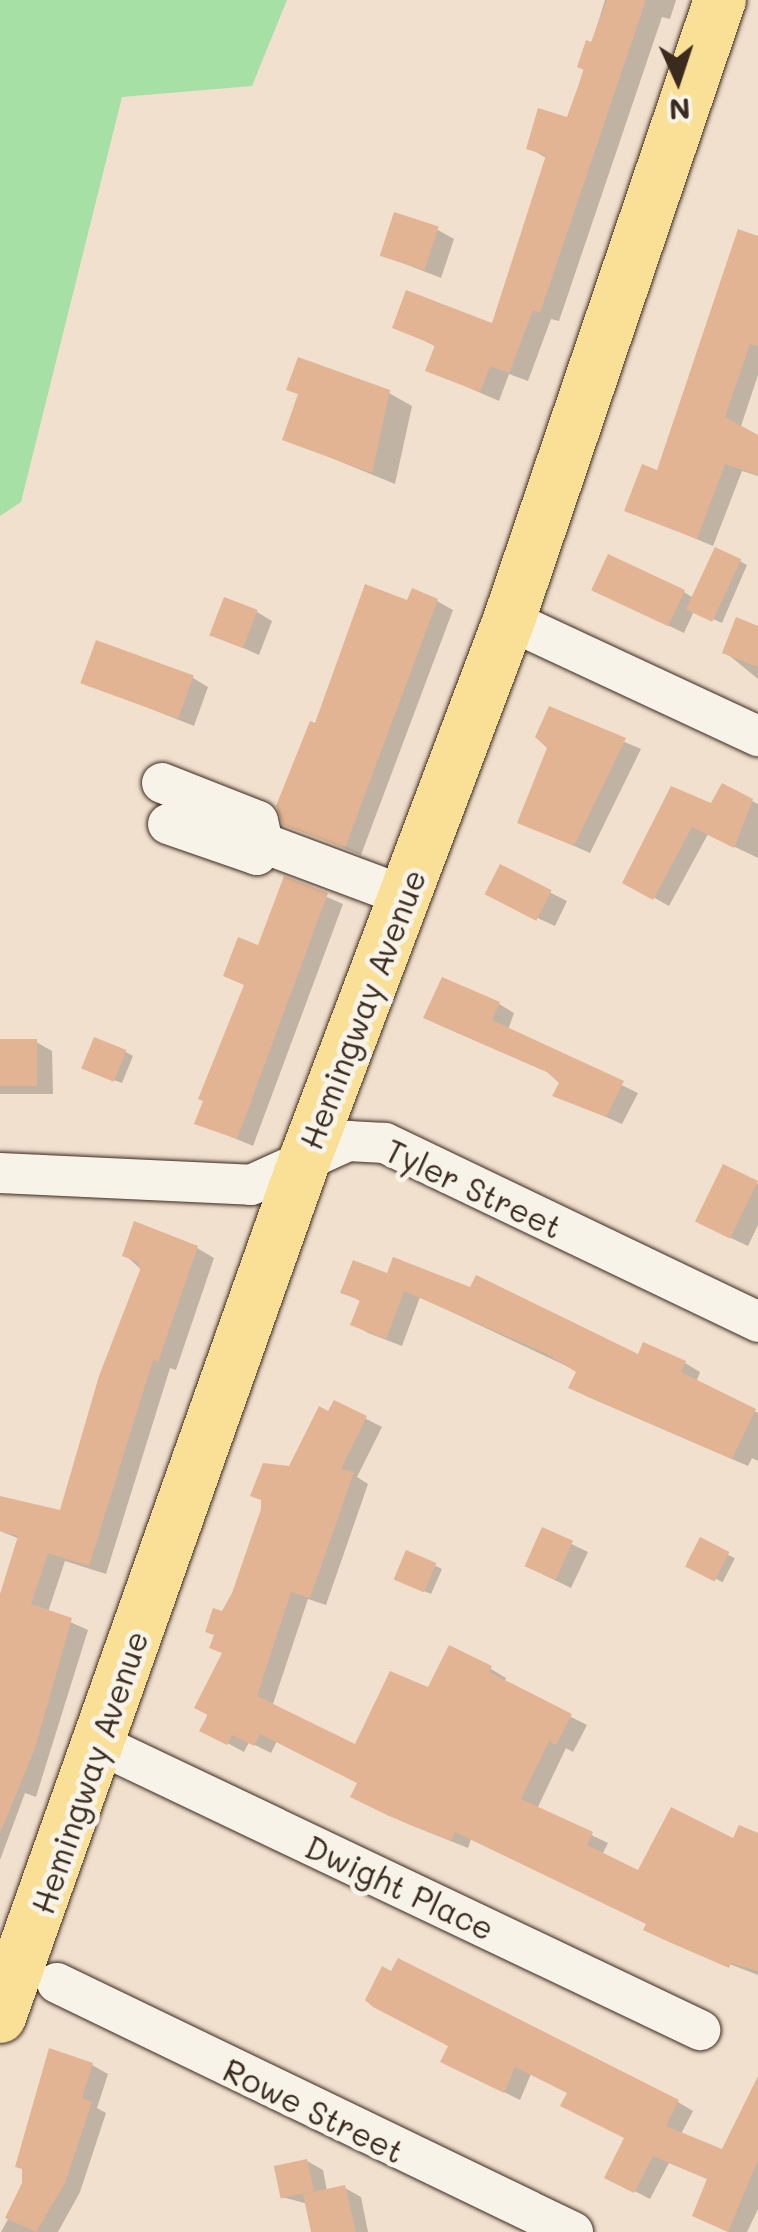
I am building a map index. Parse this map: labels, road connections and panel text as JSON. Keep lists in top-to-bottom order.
{
  "streets": {
    "main road": ["Hemingway Avenue"],
    "street": ["Tyler Street", "Dwight Place", "Rowe Street"]
  },
  "crossings": [
    ["Hemingway Avenue", "Tyler Street"],
    ["Hemingway Avenue", "Dwight Place"]
  ],
  "north": "bottom"
}
